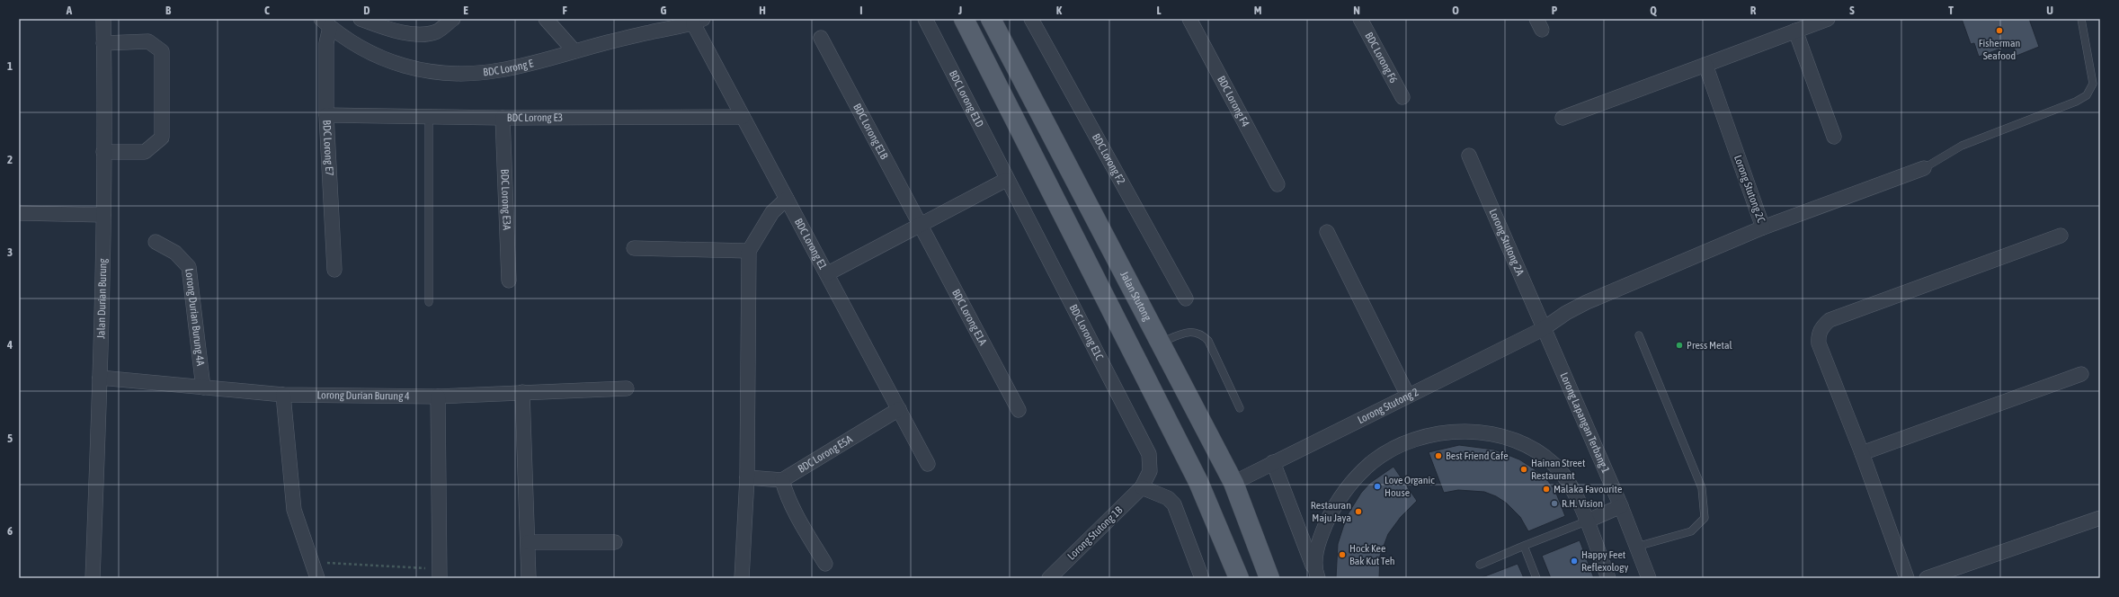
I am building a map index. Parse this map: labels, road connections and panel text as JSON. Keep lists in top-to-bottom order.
{
  "streets": {
    "main road": ["Jalan Stutong"],
    "street": [
      "BDC Lorong F6",
      "BDC Lorong E",
      "BDC Lorong E1D",
      "BDC Lorong F4",
      "BDC Lorong E3",
      "BDC Lorong E1B",
      "BDC Lorong E7",
      "BDC Lorong F2",
      "Lorong Stutong 2C",
      "BDC Lorong E3A",
      "Lorong Stutong 2A",
      "BDC Lorong E1",
      "Jalan Durian Burung",
      "Lorong Durian Burung 4A",
      "BDC Lorong E1A",
      "BDC Lorong E1C",
      "Lorong Durian Burung 4",
      "Lorong Stutong 2",
      "Lorong Lapangan Terbang 1",
      "BDC Lorong E5A",
      "Lorong Stutong 1B"
    ]
  },
  "crossings": [
    ["BDC Lorong E", "BDC Lorong E7"],
    ["BDC Lorong E", "BDC Lorong E1"],
    ["BDC Lorong E1D", "BDC Lorong E1C"],
    ["BDC Lorong E3", "BDC Lorong E7"],
    ["BDC Lorong E3", "BDC Lorong E3A"],
    ["BDC Lorong E3", "BDC Lorong E1"],
    ["BDC Lorong E1B", "BDC Lorong E1A"],
    ["Lorong Stutong 2C", "Lorong Stutong 2A"],
    ["Lorong Stutong 2C", "Lorong Stutong 2"],
    ["Lorong Stutong 2C", "Lorong Lapangan Terbang 1"],
    ["Lorong Stutong 2A", "Lorong Stutong 2"],
    ["Lorong Stutong 2A", "Lorong Lapangan Terbang 1"],
    ["BDC Lorong E1", "BDC Lorong E5A"],
    ["Jalan Stutong", "Lorong Stutong 2"],
    ["Jalan Durian Burung", "Lorong Durian Burung 4"],
    ["Lorong Durian Burung 4A", "Lorong Durian Burung 4"],
    ["BDC Lorong E1C", "Lorong Stutong 1B"],
    ["Lorong Stutong 2", "Lorong Lapangan Terbang 1"]
  ],
  "places": [
    "Fisherman Seafood",
    "Press Metal",
    "Best Friend Cafe",
    "Hainan Street Restaurant",
    "Love Organic House",
    "Malaka Favourite",
    "R.H. Vision",
    "Restauran Maju Jaya",
    "Hock Kee Bak Kut Teh",
    "Happy Feet Reflexology"
  ],
  "grid": {
    "columns": [
      "A",
      "B",
      "C",
      "D",
      "E",
      "F",
      "G",
      "H",
      "I",
      "J",
      "K",
      "L",
      "M",
      "N",
      "O",
      "P",
      "Q",
      "R",
      "S",
      "T",
      "U"
    ],
    "rows": [
      "1",
      "2",
      "3",
      "4",
      "5",
      "6"
    ]
  }
}
